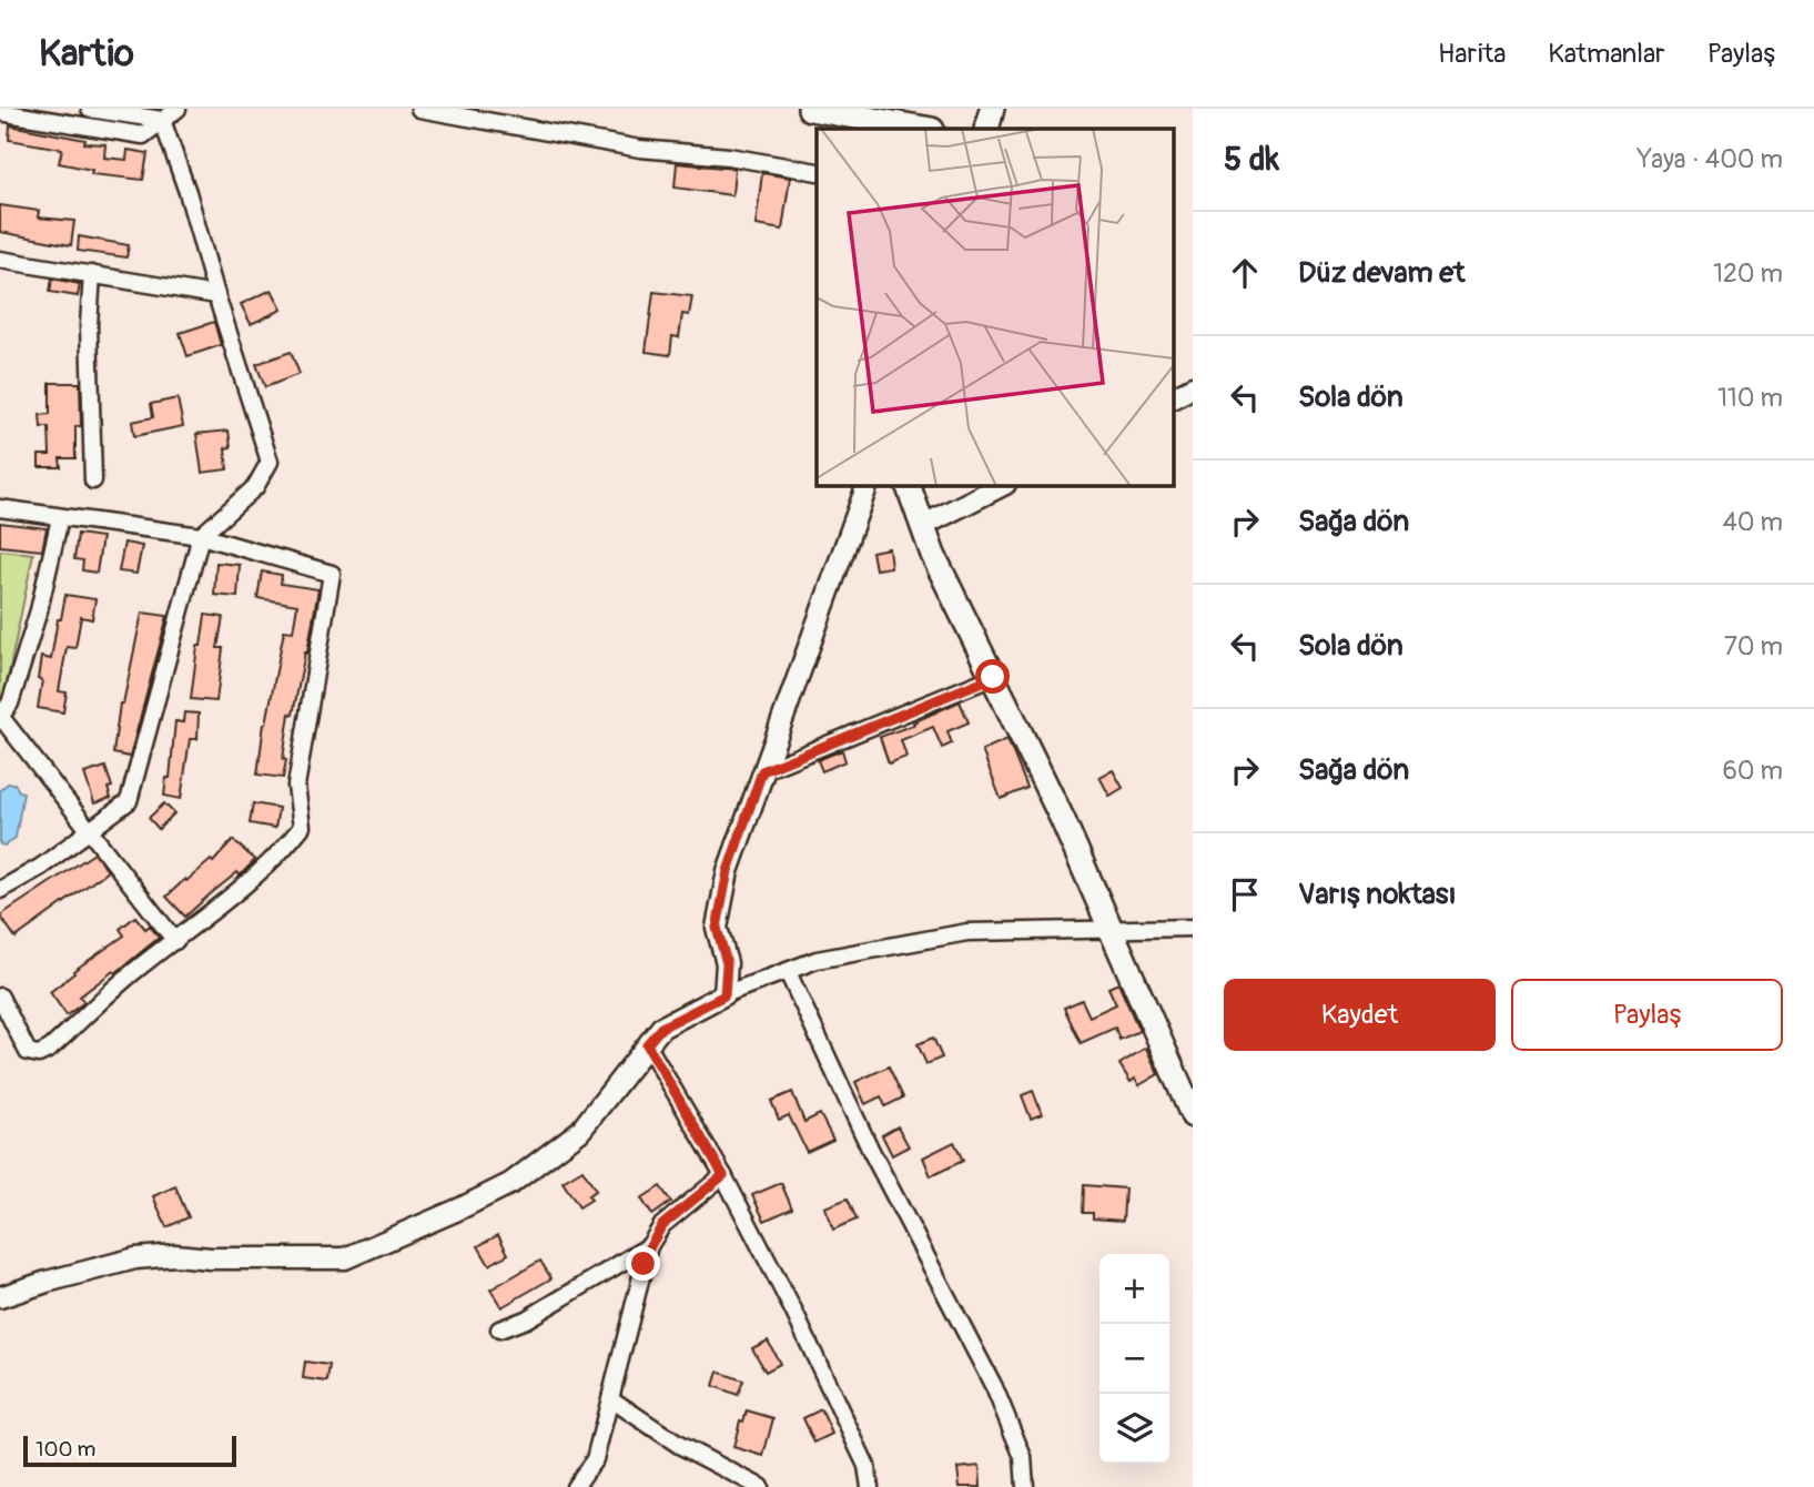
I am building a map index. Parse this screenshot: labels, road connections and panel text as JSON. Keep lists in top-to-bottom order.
{
  "scale_bar": "100 m",
  "page": {
    "header": "Kartio",
    "nav": ["Harita", "Katmanlar", "Paylaş"],
    "heading": ["5 dk", "Yaya · 400 m"],
    "list": [
      ["Düz devam et", "120 m"],
      ["Sola dön", "110 m"],
      ["Sağa dön", "40 m"],
      ["Sola dön", "70 m"],
      ["Sağa dön", "60 m"],
      "Varış noktası"
    ],
    "buttons": ["Kaydet", "Paylaş"],
    "map_buttons": ["+", "−"],
    "scale": "100 m"
  }
}
